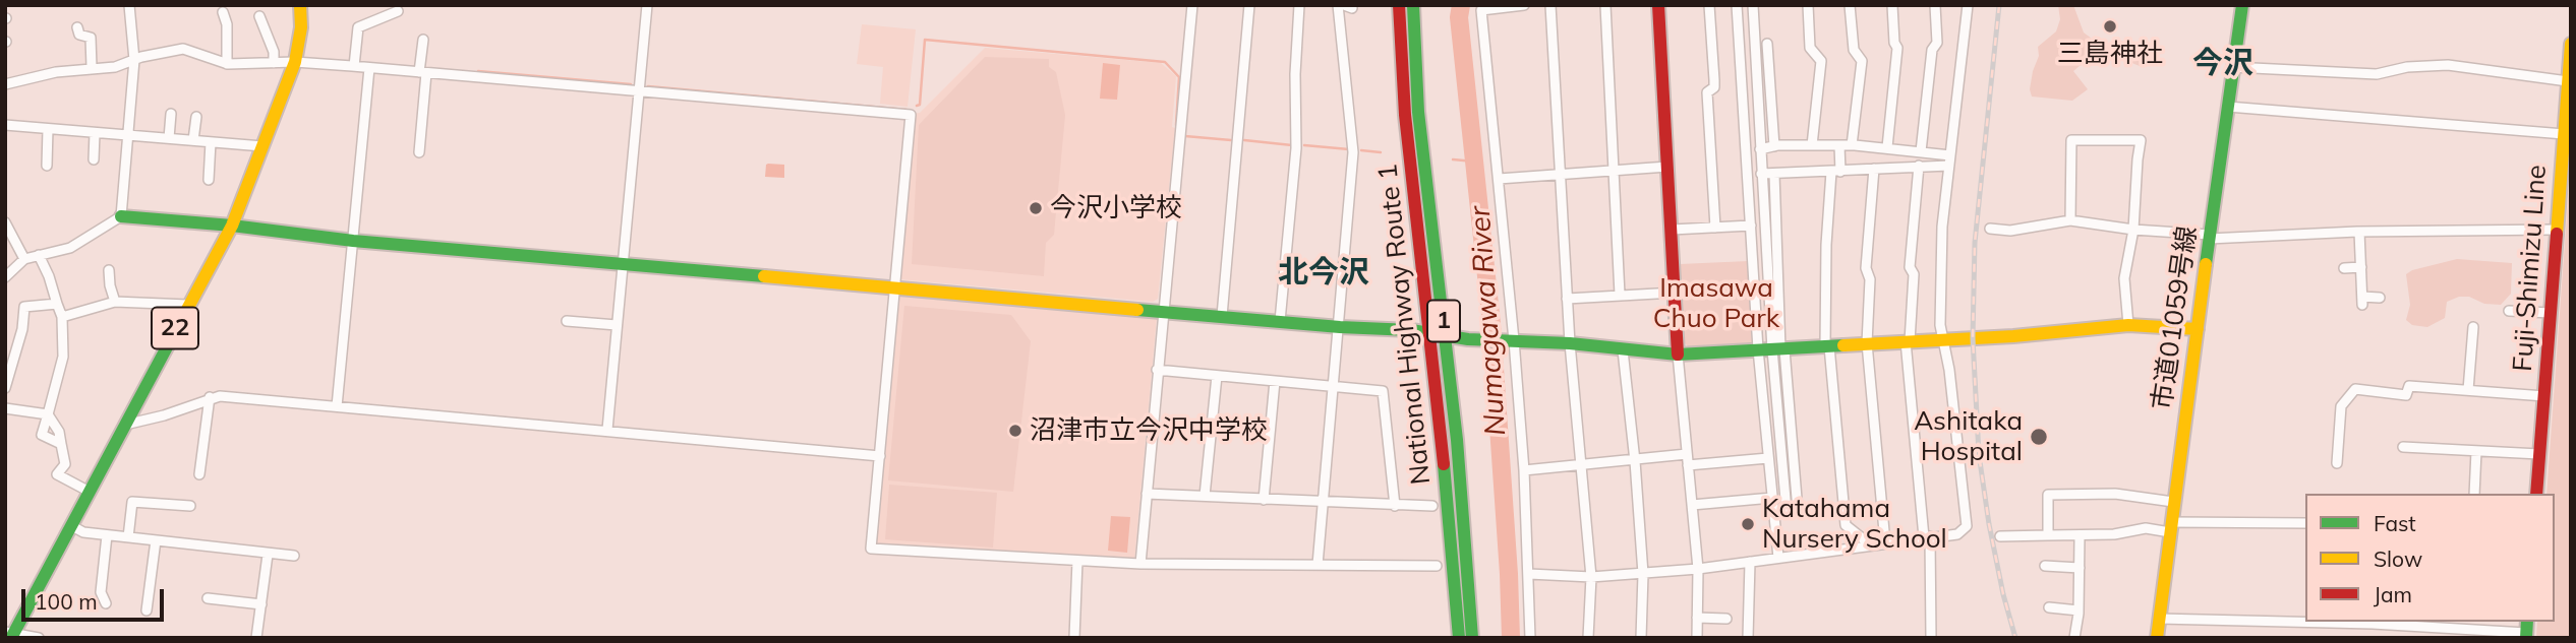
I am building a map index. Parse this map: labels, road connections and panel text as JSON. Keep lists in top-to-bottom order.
{
  "streets": {
    "main road": [
      "Fuji-Shimizu Line",
      "市道01059号線",
      "1",
      "National Highway Route 1",
      "22"
    ]
  },
  "districts": ["今沢", "北今沢"],
  "water": ["Numagawa River"],
  "parks": ["Imasawa Chuo Park"],
  "places": [
    "三島神社",
    "今沢小学校",
    "沼津市立今沢中学校",
    "Ashitaka Hospital",
    "Katahama Nursery School"
  ],
  "legend": ["Fast", "Slow", "Jam"],
  "scale_bar": "100 m"
}
